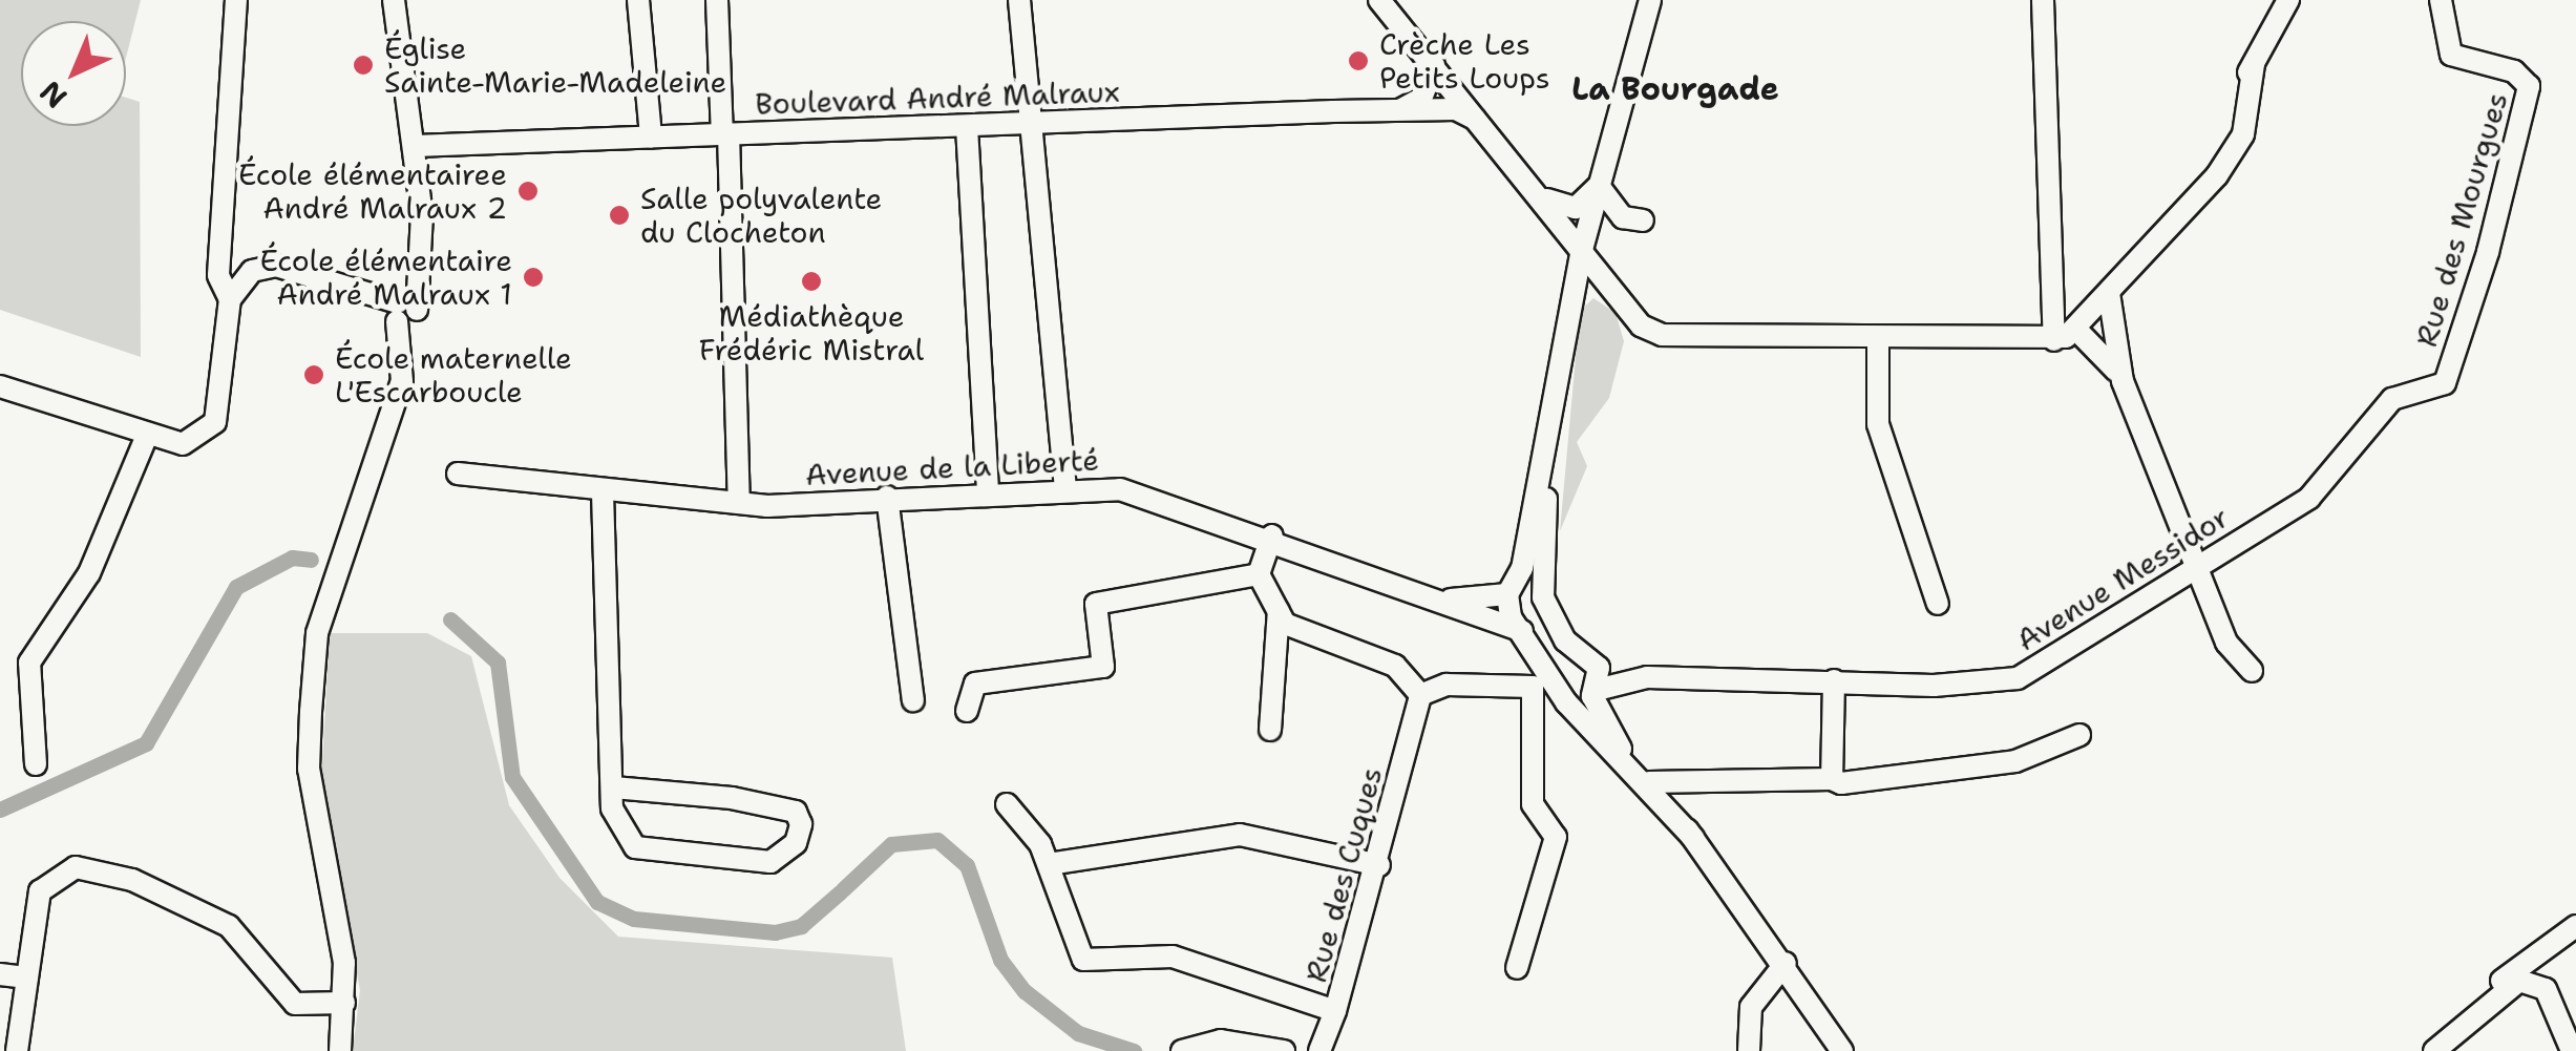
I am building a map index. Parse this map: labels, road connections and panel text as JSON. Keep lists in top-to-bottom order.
{
  "streets": {
    "street": [
      "Boulevard André Malraux",
      "Rue des Mourgues",
      "Avenue de la Liberté",
      "Avenue Messidor",
      "Rue des Cuques"
    ]
  },
  "crossings": [
    ["Rue des Mourgues", "Avenue Messidor"]
  ],
  "districts": ["La Bourgade"],
  "places": [
    "Crèche Les Petits Loups",
    "Église Sainte-Marie-Madeleine",
    "École élémentairee André Malraux 2",
    "Salle polyvalente du Clocheton",
    "École élémentaire André Malraux 1",
    "Médiathèque Frédéric Mistral",
    "École maternelle L'Escarboucle"
  ],
  "north": "bottom left"
}
